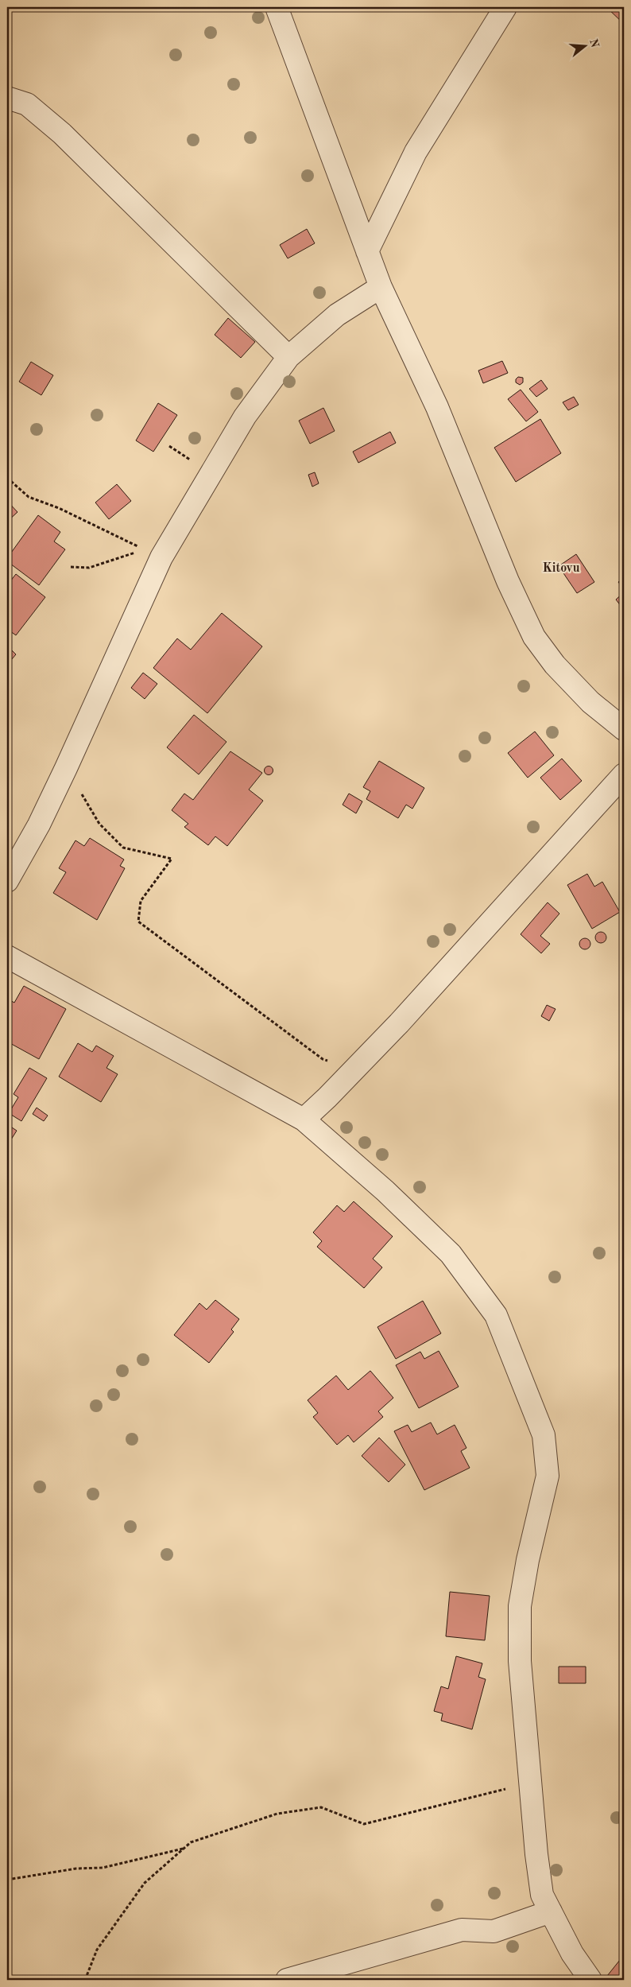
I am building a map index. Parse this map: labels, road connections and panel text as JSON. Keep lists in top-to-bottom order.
{
  "districts": ["Kitovu"],
  "north": "right"
}
